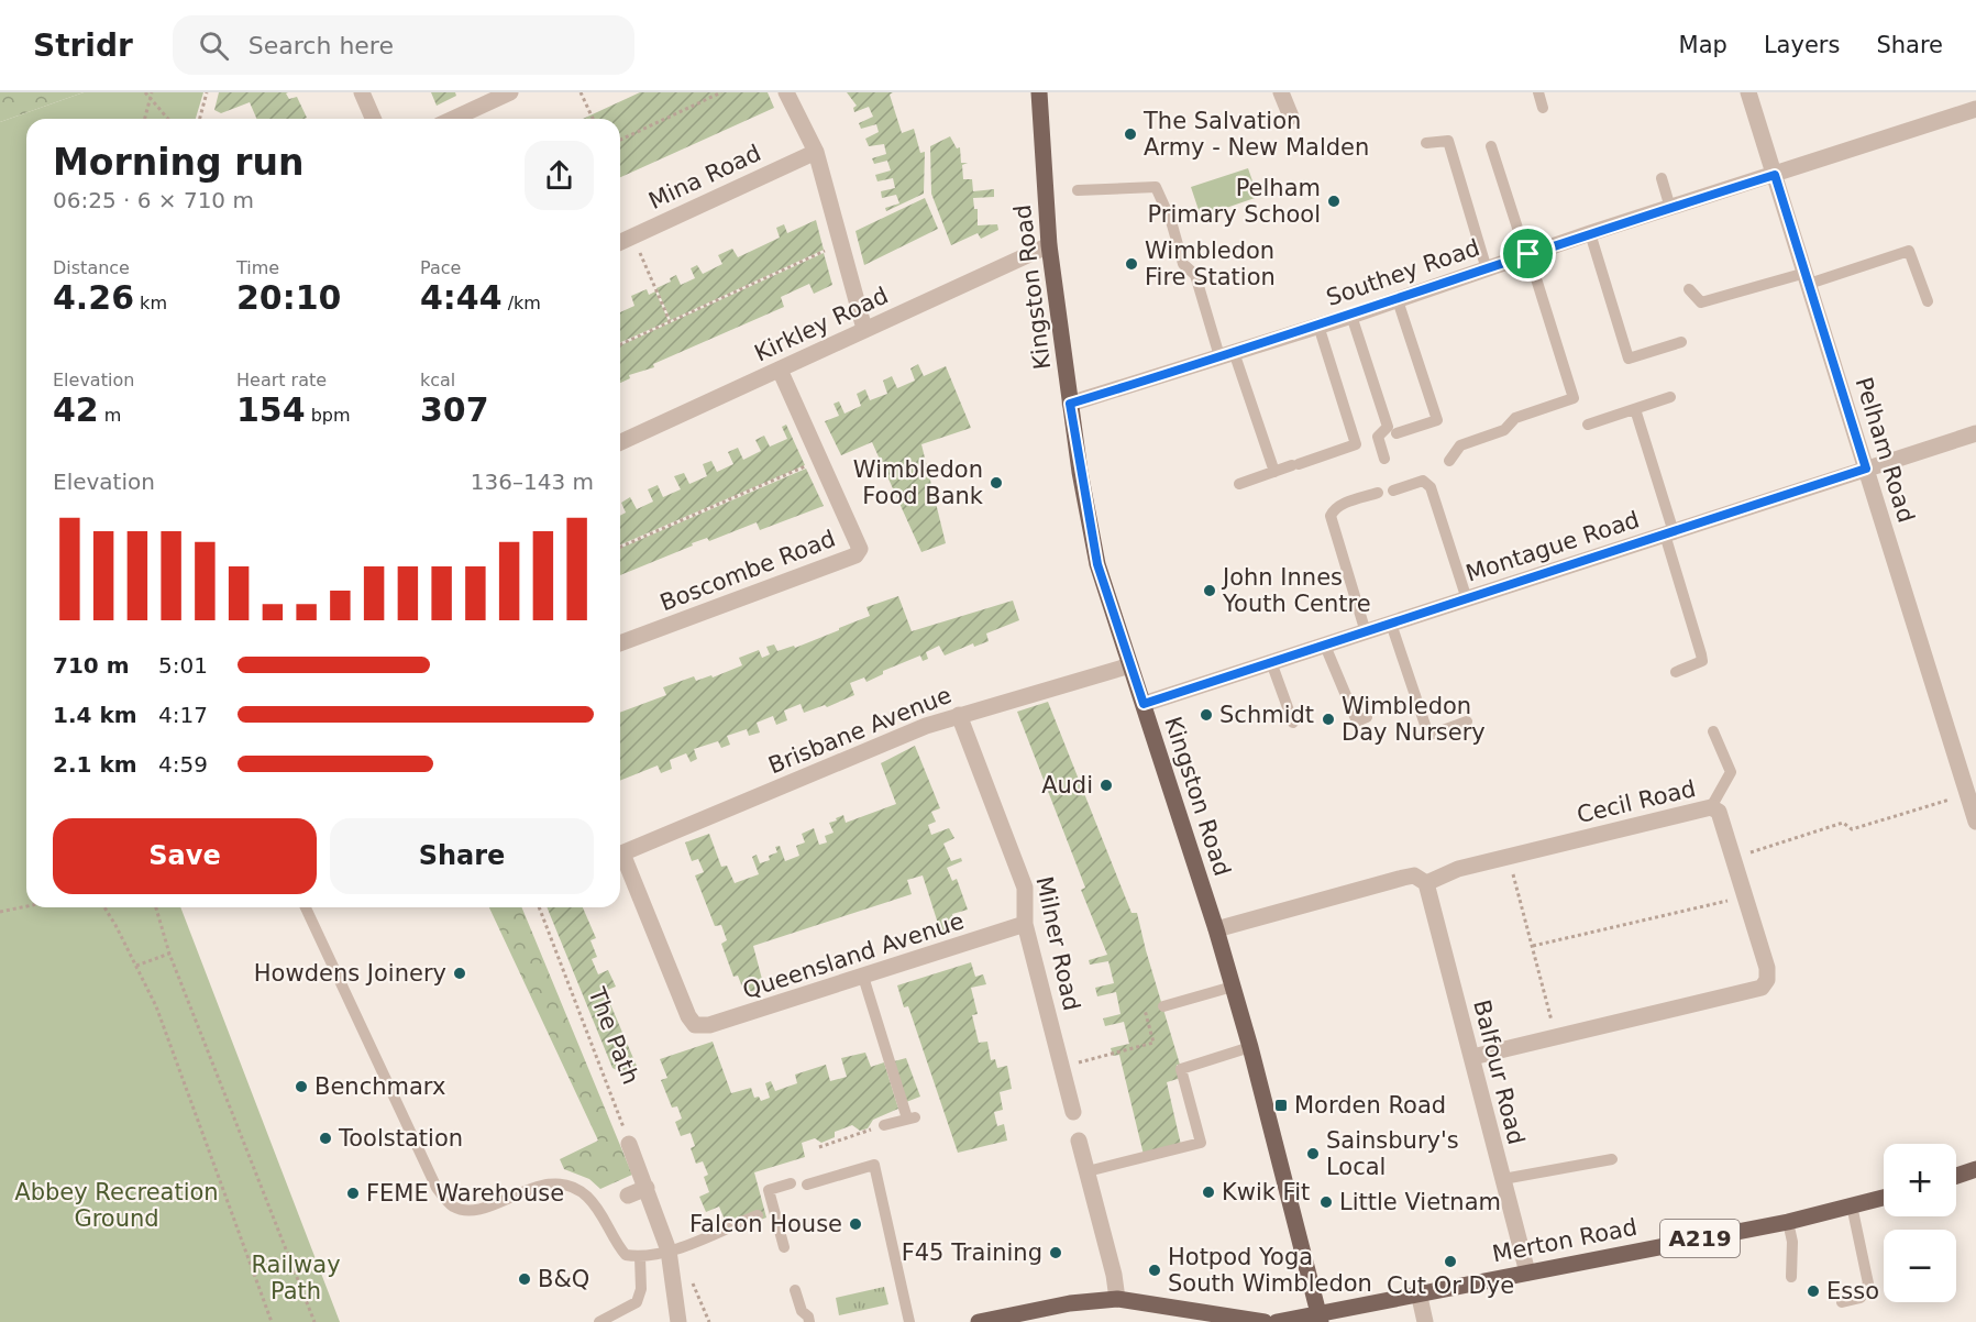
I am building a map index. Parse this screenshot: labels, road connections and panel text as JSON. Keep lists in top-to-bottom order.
{
  "streets": {
    "main road": ["Kingston Road", "A219", "Merton Road"],
    "street": [
      "Mina Road",
      "Southey Road",
      "Kirkley Road",
      "Pelham Road",
      "Montague Road",
      "Boscombe Road",
      "Brisbane Avenue",
      "Cecil Road",
      "Milner Road",
      "Queensland Avenue",
      "Balfour Road"
    ],
    "path": ["The Path"]
  },
  "crossings": [
    ["Southey Road", "Kingston Road"],
    ["Southey Road", "Pelham Road"],
    ["Kingston Road", "Kirkley Road"],
    ["Kingston Road", "Montague Road"],
    ["Kingston Road", "Brisbane Avenue"],
    ["Kingston Road", "A219"],
    ["Kingston Road", "Merton Road"],
    ["Kirkley Road", "Boscombe Road"],
    ["Pelham Road", "Montague Road"],
    ["Brisbane Avenue", "Milner Road"],
    ["Cecil Road", "Balfour Road"],
    ["Milner Road", "Queensland Avenue"],
    ["Balfour Road", "Merton Road"],
    ["A219", "Merton Road"]
  ],
  "parks": ["Abbey Recreation Ground", "Railway Path"],
  "places": {
    "other": [
      "The Salvation Army - New Malden",
      "Pelham Primary School",
      "Wimbledon Fire Station",
      "Wimbledon Food Bank",
      "John Innes Youth Centre",
      "Schmidt",
      "Wimbledon Day Nursery",
      "Audi",
      "Howdens Joinery",
      "Benchmarx",
      "Toolstation",
      "Sainsbury's Local",
      "Kwik Fit",
      "FEME Warehouse",
      "Little Vietnam",
      "Falcon House",
      "F45 Training",
      "Cut Or Dye",
      "Hotpod Yoga South Wimbledon",
      "B&Q",
      "Esso"
    ],
    "transit": ["Morden Road"]
  },
  "page": {
    "header": "Stridr",
    "search": "Search here",
    "nav": ["Map", "Layers", "Share"],
    "heading": ["Morning run", "06:25 · 6 × 710 m"],
    "stats": [
      ["Distance", "4.26 km"],
      ["Time", "20:10"],
      ["Pace", "4:44 /km"],
      ["Elevation", "42 m"],
      ["Heart rate", "154 bpm"],
      ["kcal", "307"]
    ],
    "chart": ["Elevation", "136–143 m"],
    "list": [
      {
        "name": "710 m",
        "note": "5:01"
      },
      {
        "name": "1.4 km",
        "note": "4:17"
      },
      {
        "name": "2.1 km",
        "note": "4:59"
      }
    ],
    "buttons": ["Save", "Share"],
    "map_buttons": ["+", "−"]
  }
}
